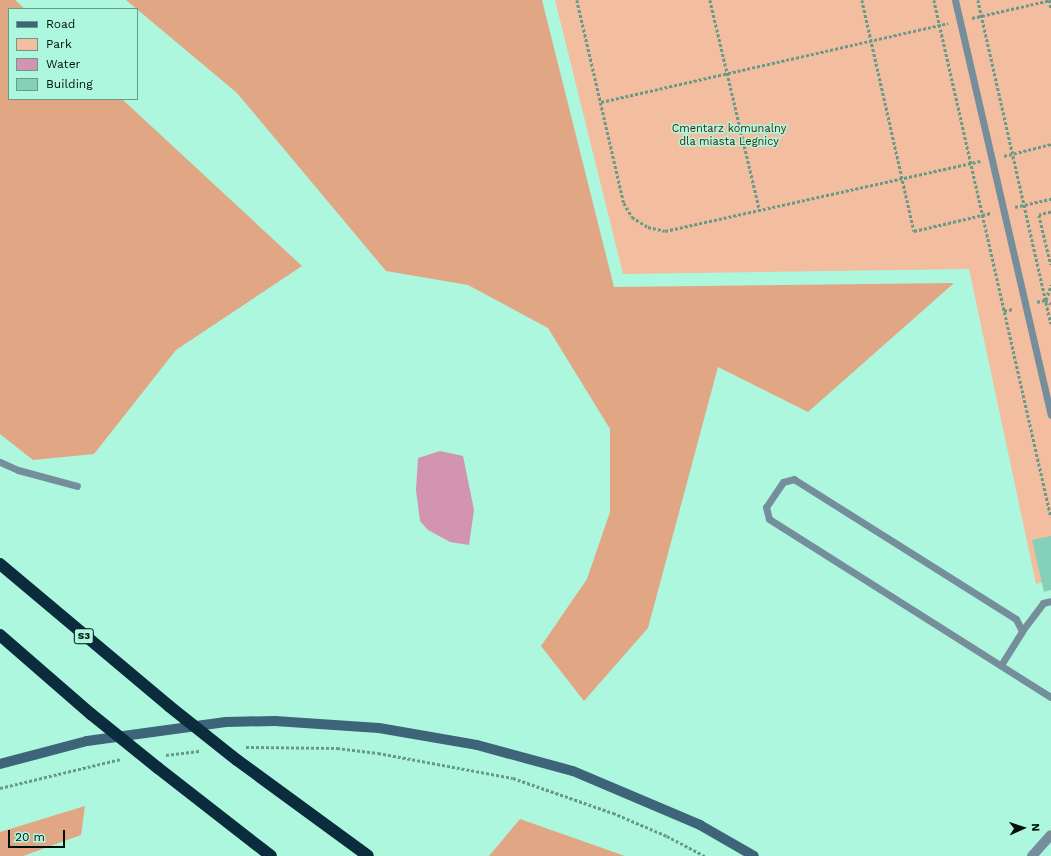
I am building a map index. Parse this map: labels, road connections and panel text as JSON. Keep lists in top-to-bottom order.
{
  "streets": {
    "highway": ["S3"]
  },
  "parks": ["Cmentarz komunalny dla miasta Legnicy"],
  "legend": [
    "Road",
    "Park",
    "Water",
    "Building"
  ],
  "scale_bar": "20 m",
  "north": "right"
}
